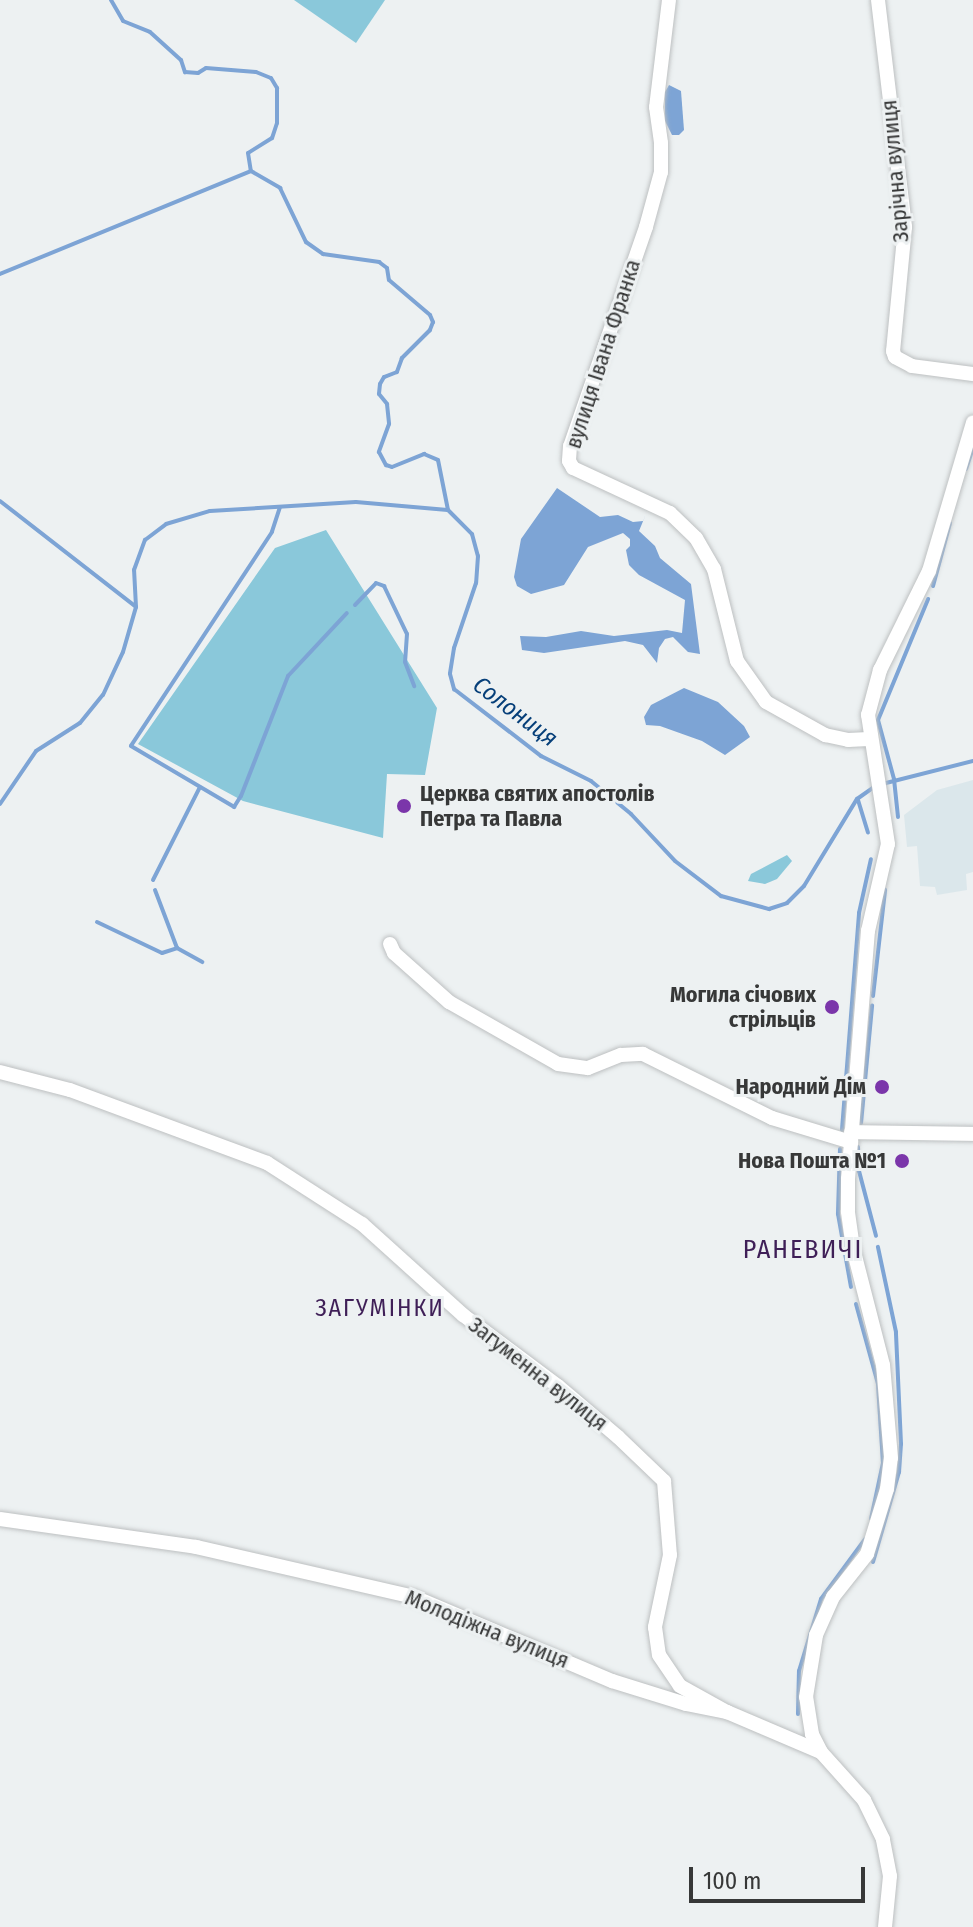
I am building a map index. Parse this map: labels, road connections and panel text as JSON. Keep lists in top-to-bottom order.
{
  "streets": {
    "street": [
      "Зарічна вулиця",
      "вулиця Івана Франка",
      "Загуменна вулиця",
      "Молодіжна вулиця"
    ]
  },
  "crossings": [
    ["Загуменна вулиця", "Молодіжна вулиця"]
  ],
  "districts": ["РАНЕВИЧІ", "ЗАГУМІНКИ"],
  "water": ["Солониця"],
  "places": [
    "Церква святих апостолів Петра та Павла",
    "Могила січових стрільців",
    "Народний Дім",
    "Нова Пошта №1"
  ],
  "scale_bar": "100 m"
}
